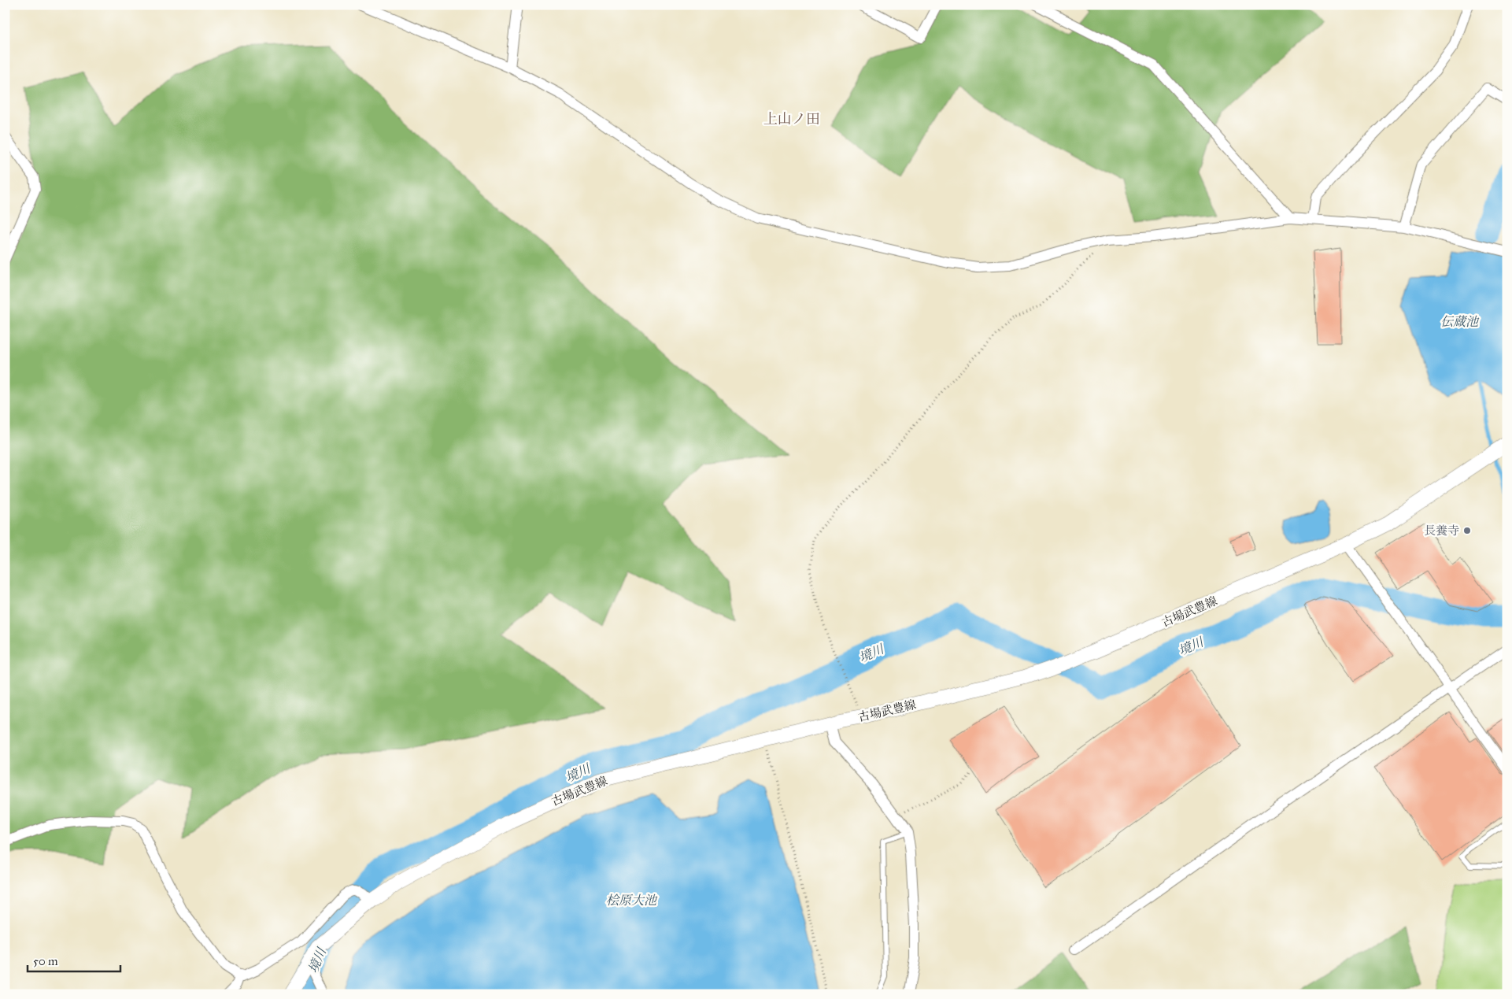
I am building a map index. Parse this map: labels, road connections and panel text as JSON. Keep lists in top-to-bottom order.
{
  "streets": {
    "main road": ["古場武豊線"]
  },
  "districts": ["上山ノ田"],
  "water": ["伝蔵池", "境川", "桧原大池"],
  "places": ["長養寺"],
  "scale_bar": "50 m"
}
